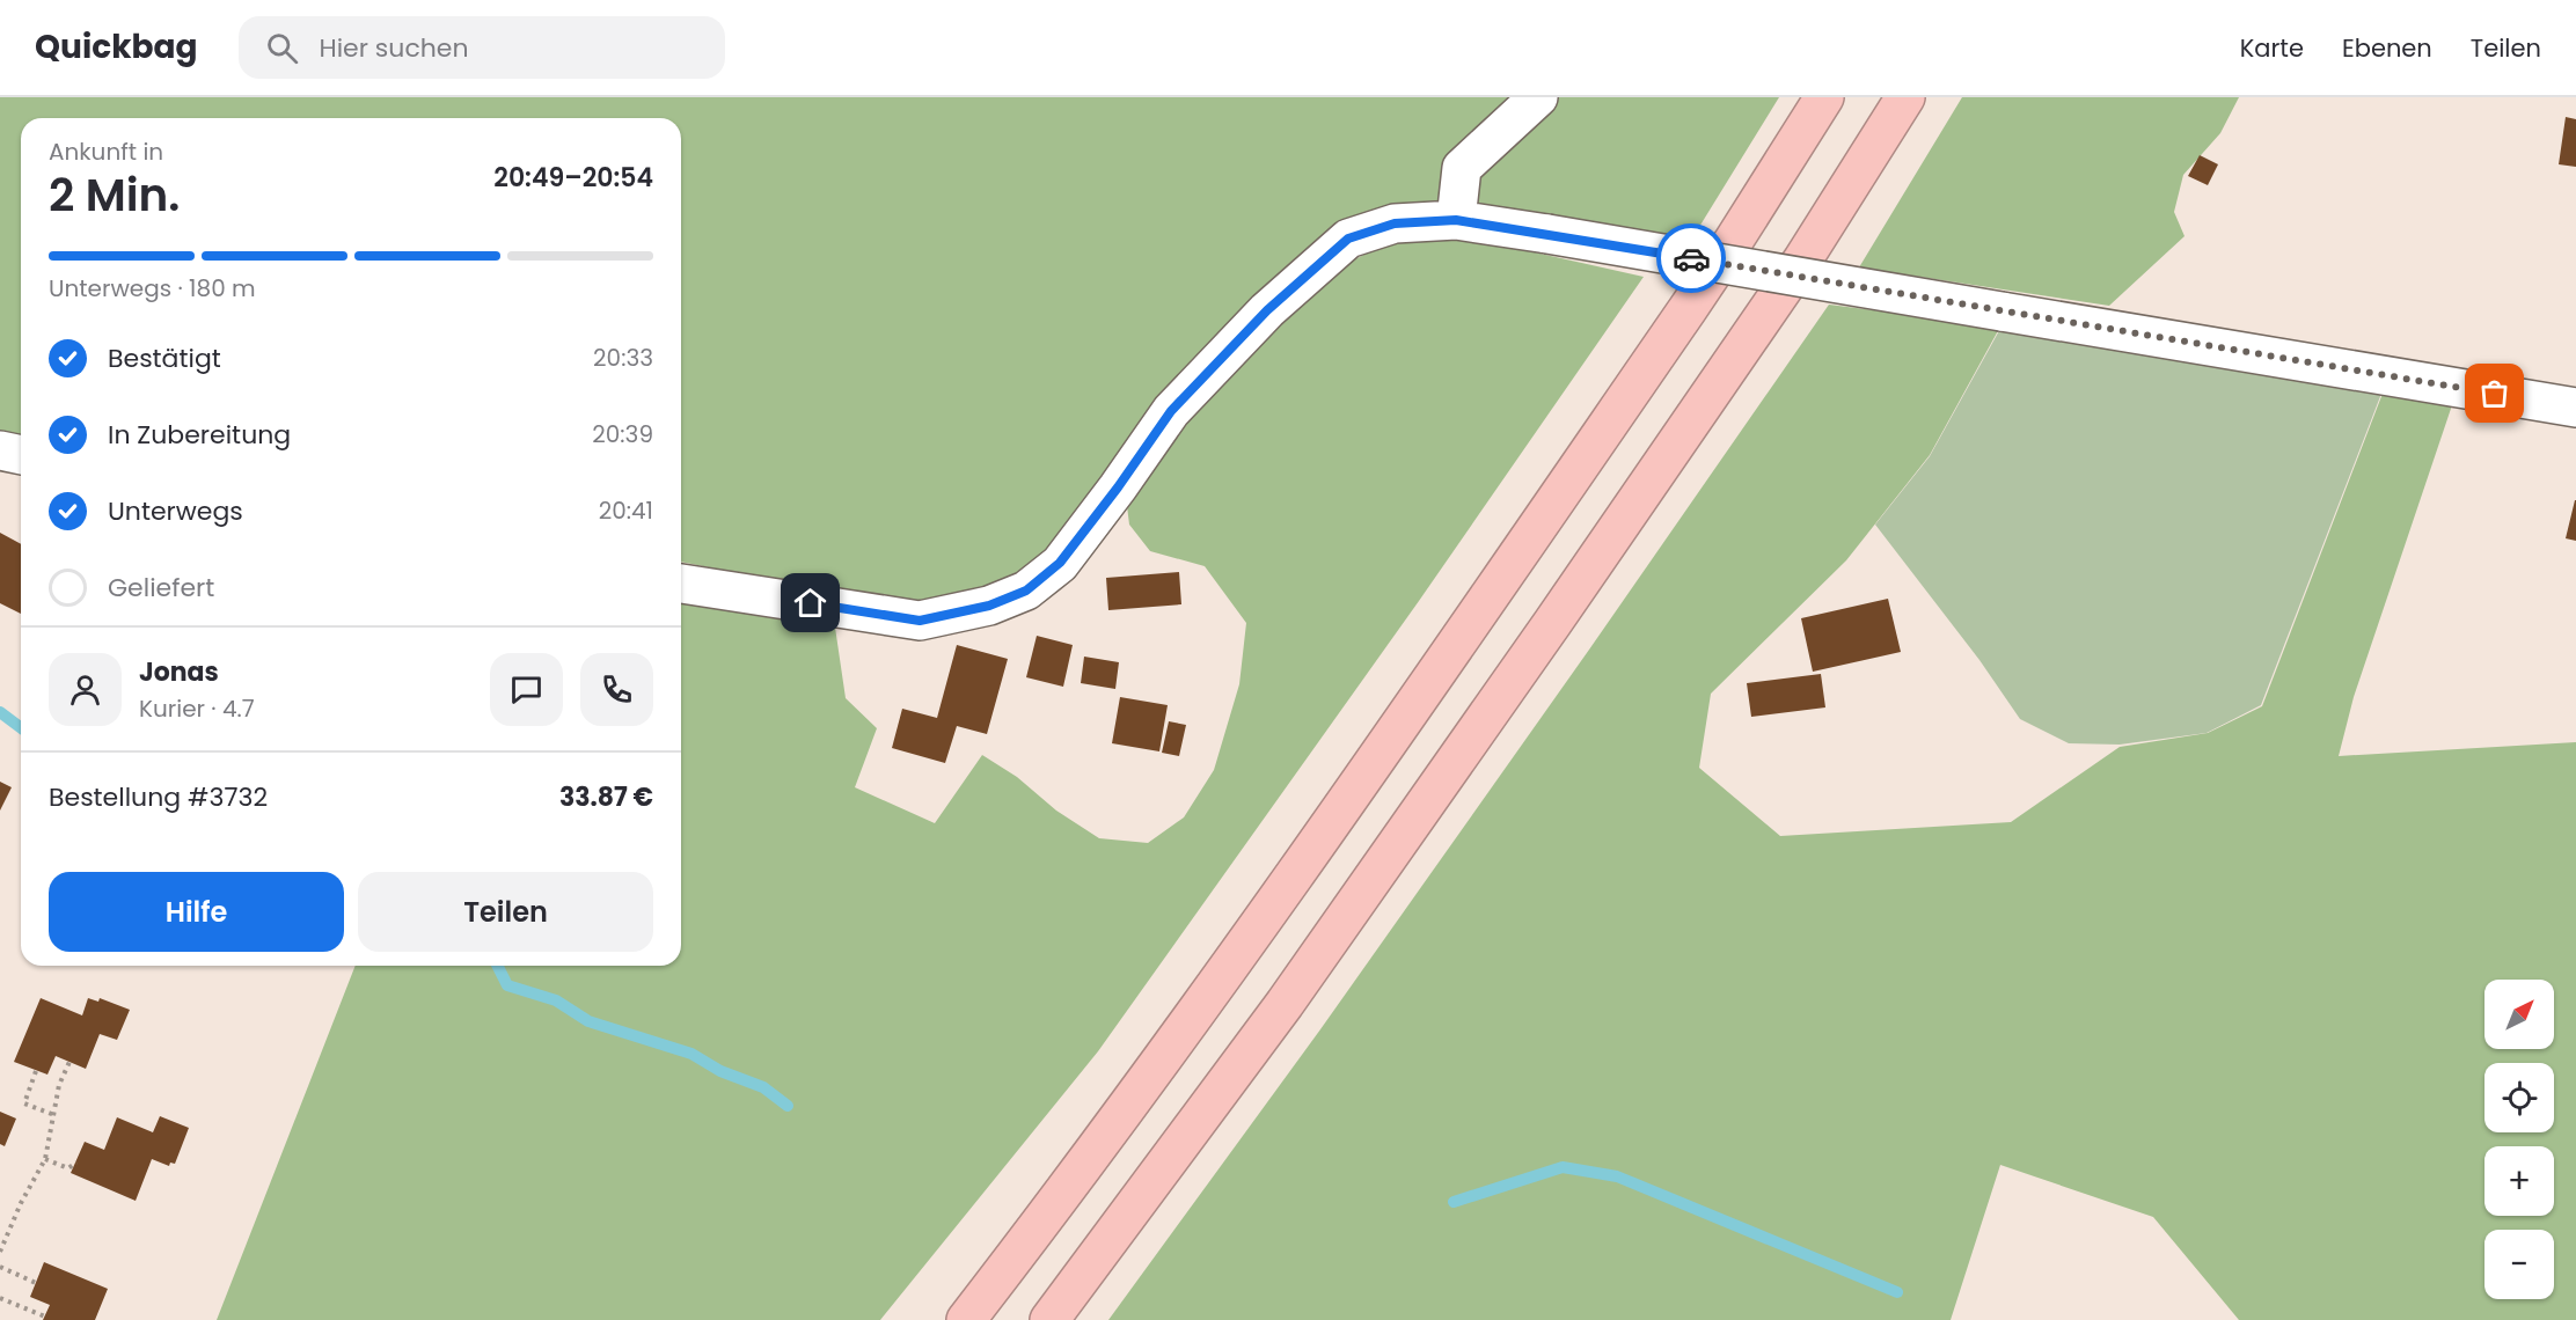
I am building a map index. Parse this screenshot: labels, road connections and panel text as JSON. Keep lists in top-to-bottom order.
{
  "north": "top right",
  "page": {
    "header": "Quickbag",
    "search": "Hier suchen",
    "nav": ["Karte", "Ebenen", "Teilen"],
    "heading": ["2 Min.", "Ankunft in", "20:49–20:54"],
    "panel": [
      "Jonas",
      "Kurier · 4.7",
      "Bestellung #3732",
      "33.87 €"
    ],
    "bar": "Unterwegs · 180 m",
    "list": [
      ["Bestätigt", "20:33"],
      ["In Zubereitung", "20:39"],
      ["Unterwegs", "20:41"],
      "Geliefert"
    ],
    "buttons": ["Hilfe", "Teilen"],
    "map_buttons": ["+", "−"]
  }
}
